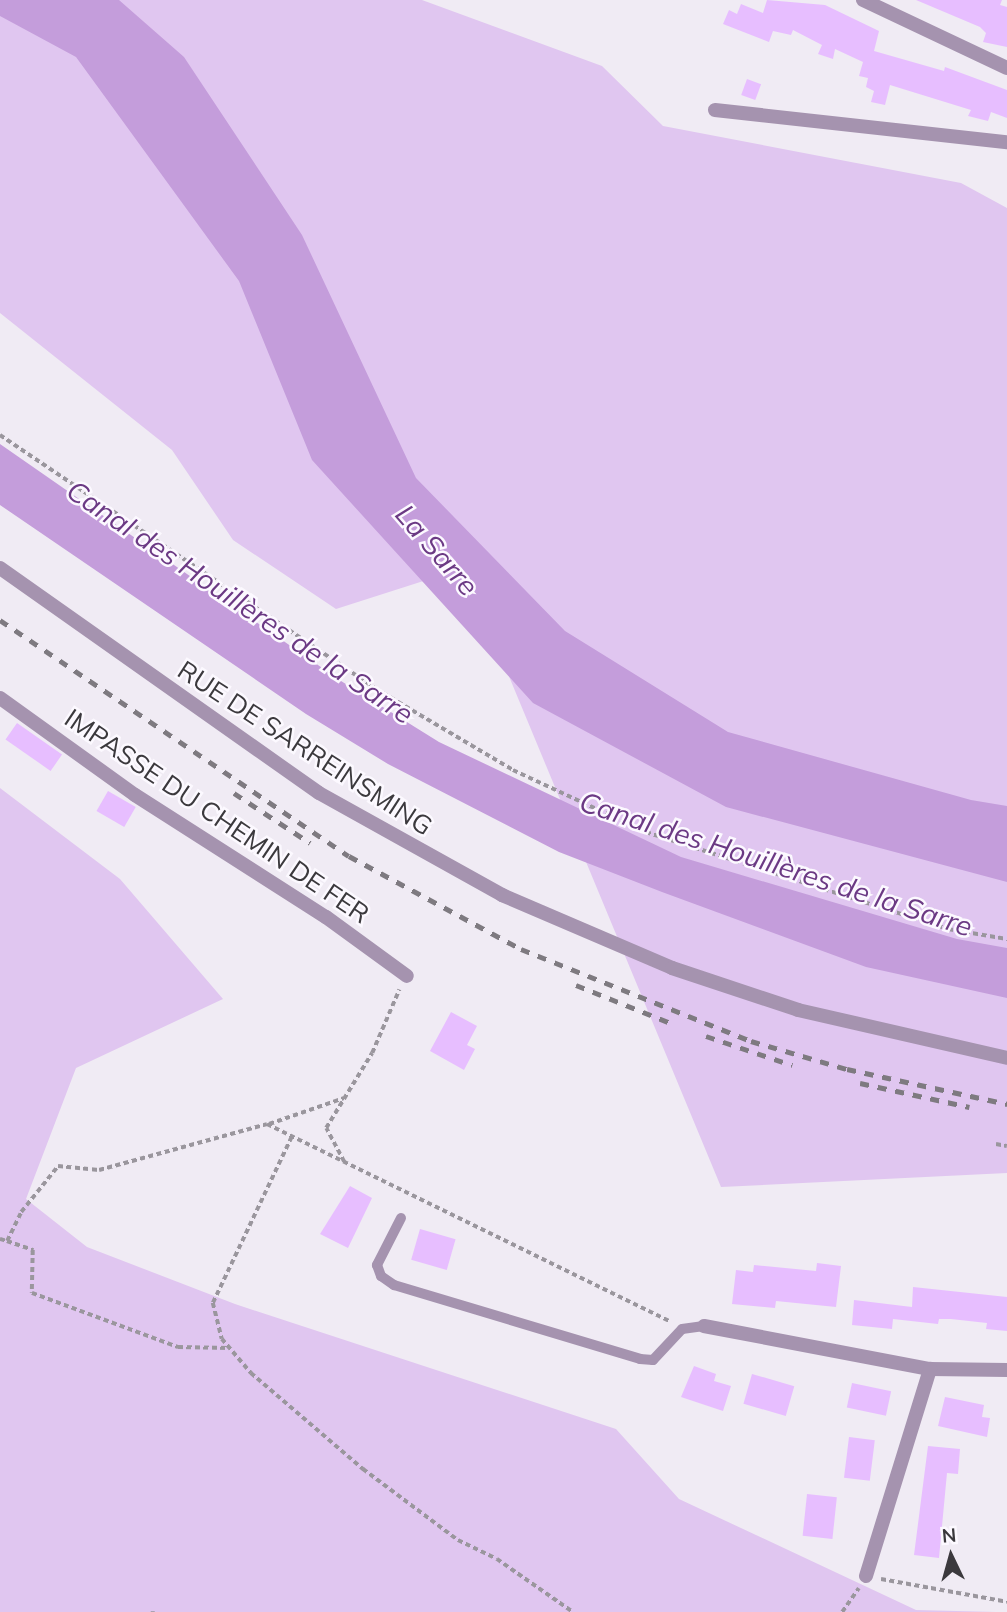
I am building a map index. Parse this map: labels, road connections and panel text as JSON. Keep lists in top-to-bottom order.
{
  "streets": {
    "street": ["RUE DE SARREINSMING", "IMPASSE DU CHEMIN DE FER"]
  },
  "water": ["La Sarre", "Canal des Houillères de la Sarre"],
  "north": "top"
}
